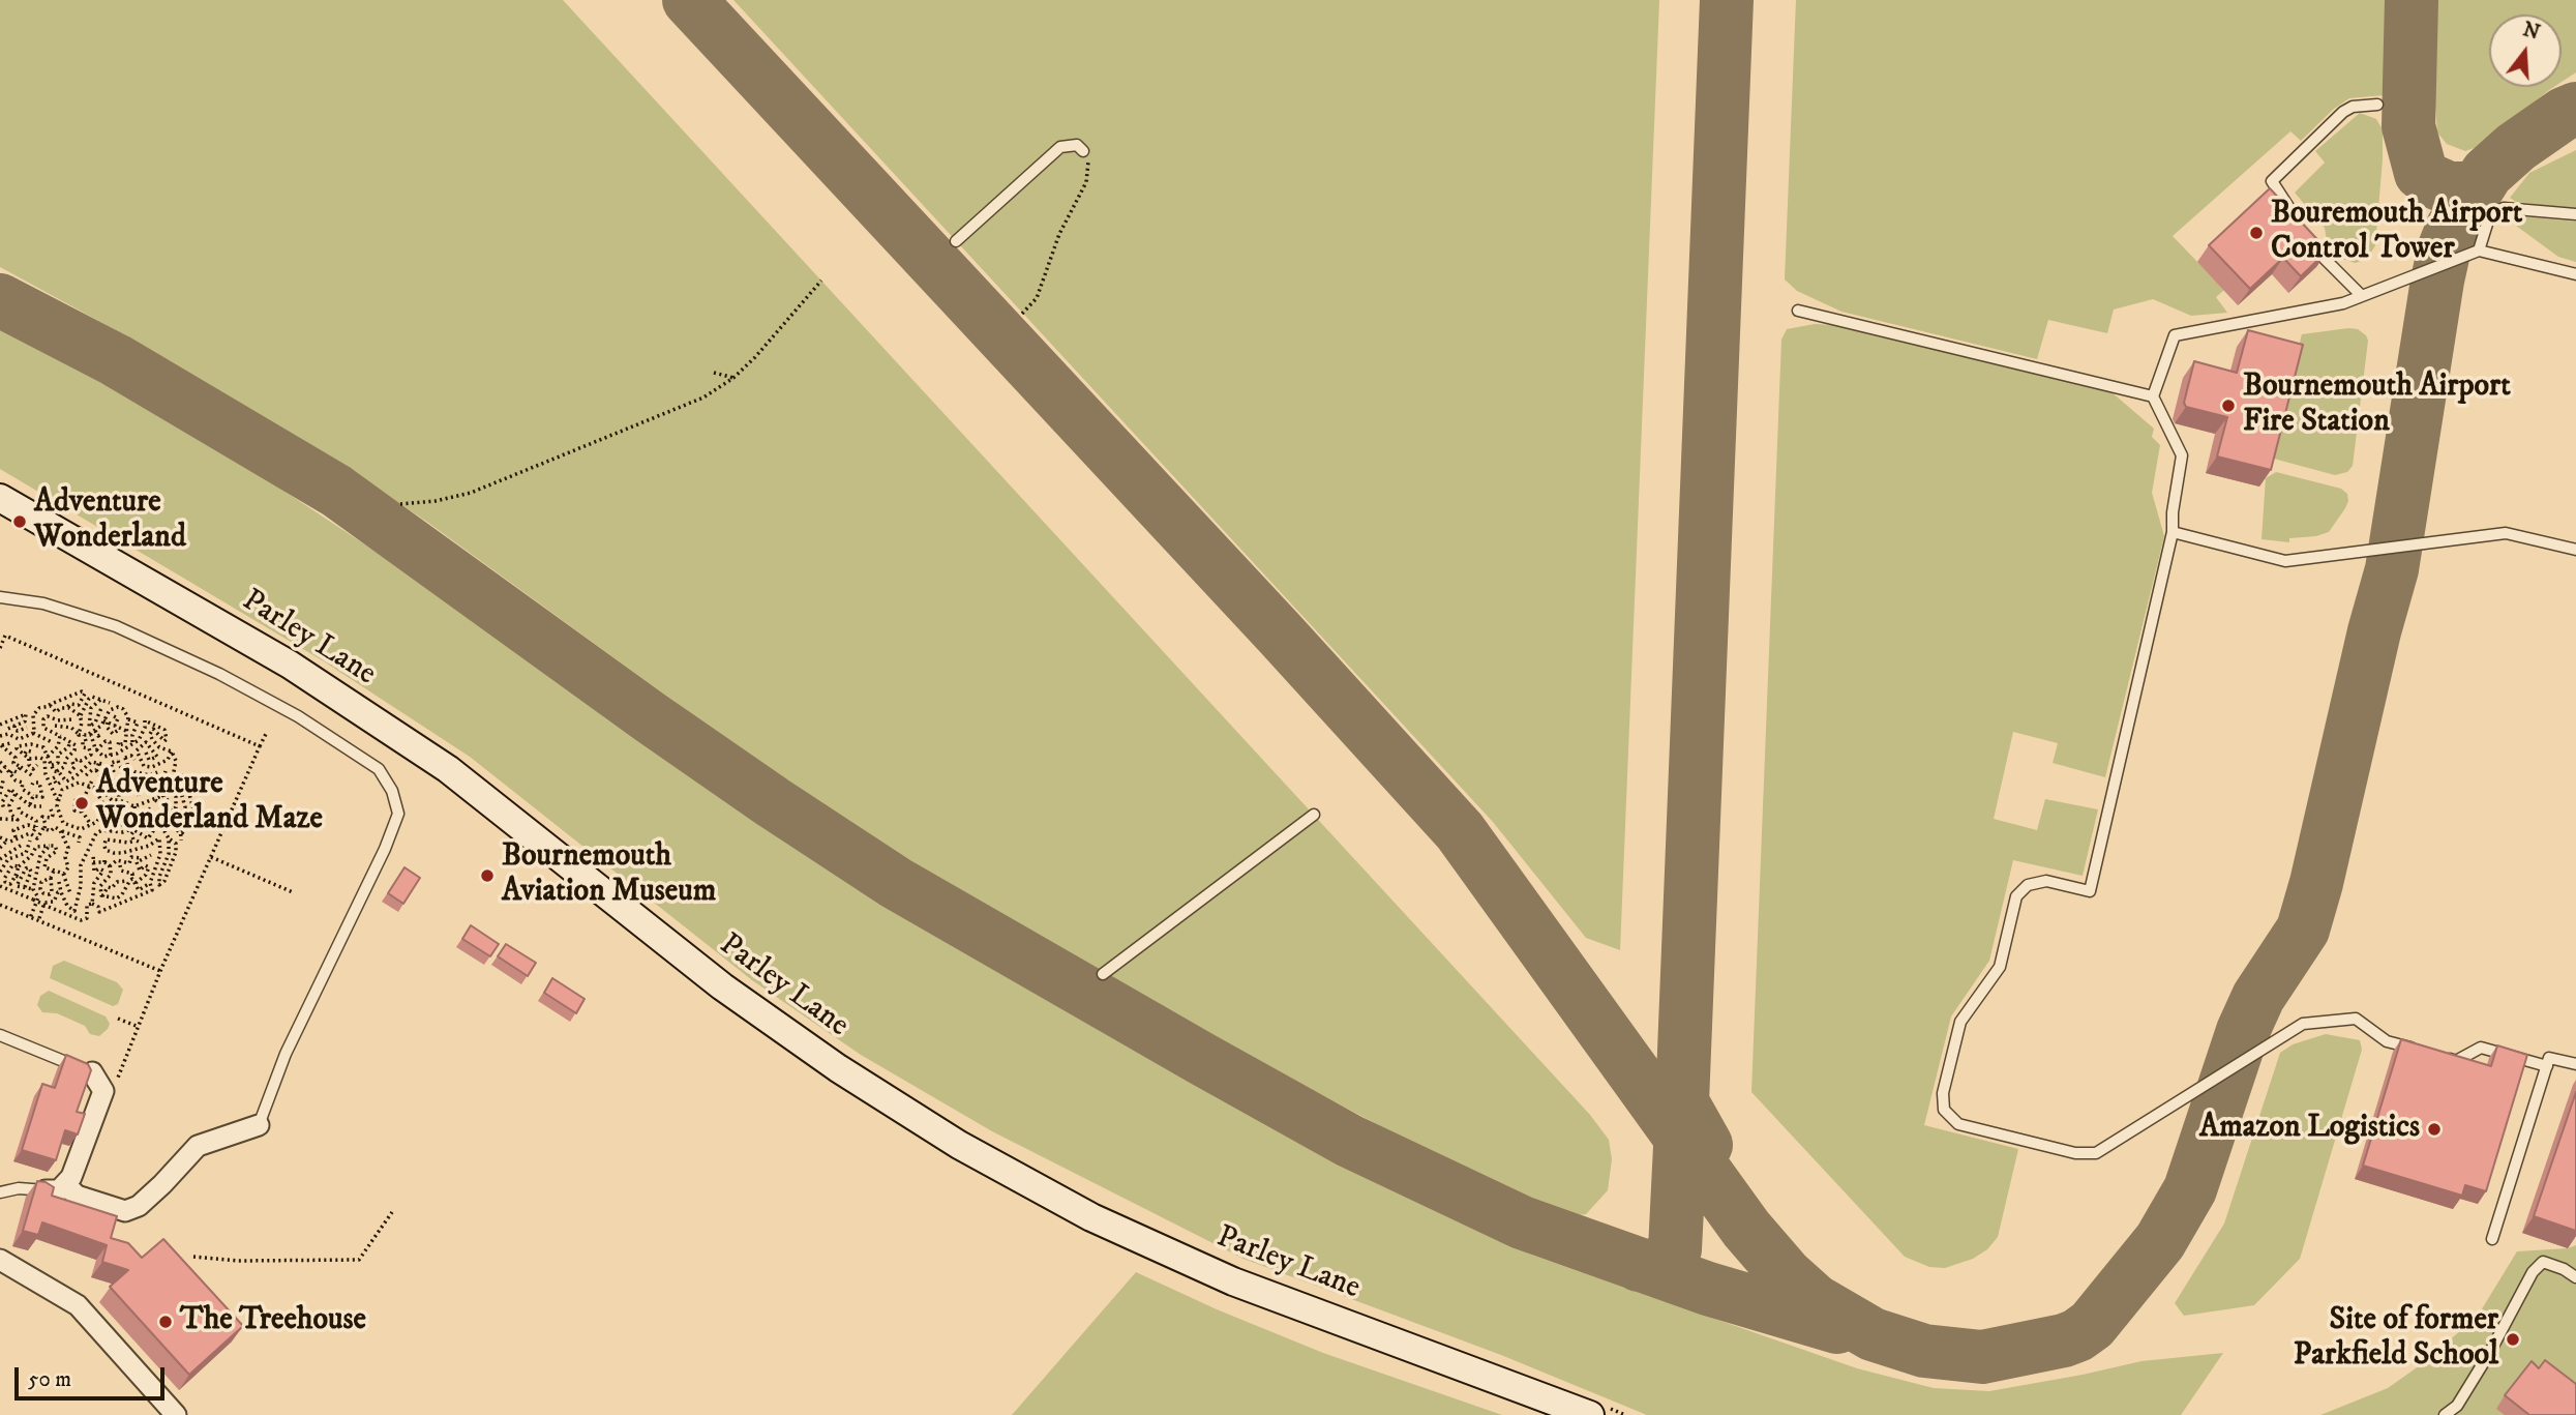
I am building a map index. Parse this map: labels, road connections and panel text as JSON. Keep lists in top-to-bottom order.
{
  "streets": {
    "main road": ["Parley Lane"]
  },
  "places": [
    "Bouremouth Airport Control Tower",
    "Bournemouth Airport Fire Station",
    "Adventure Wonderland",
    "Adventure Wonderland Maze",
    "Bournemouth Aviation Museum",
    "Amazon Logistics",
    "The Treehouse",
    "Site of former Parkfield School"
  ],
  "scale_bar": "50 m",
  "north": "top"
}
